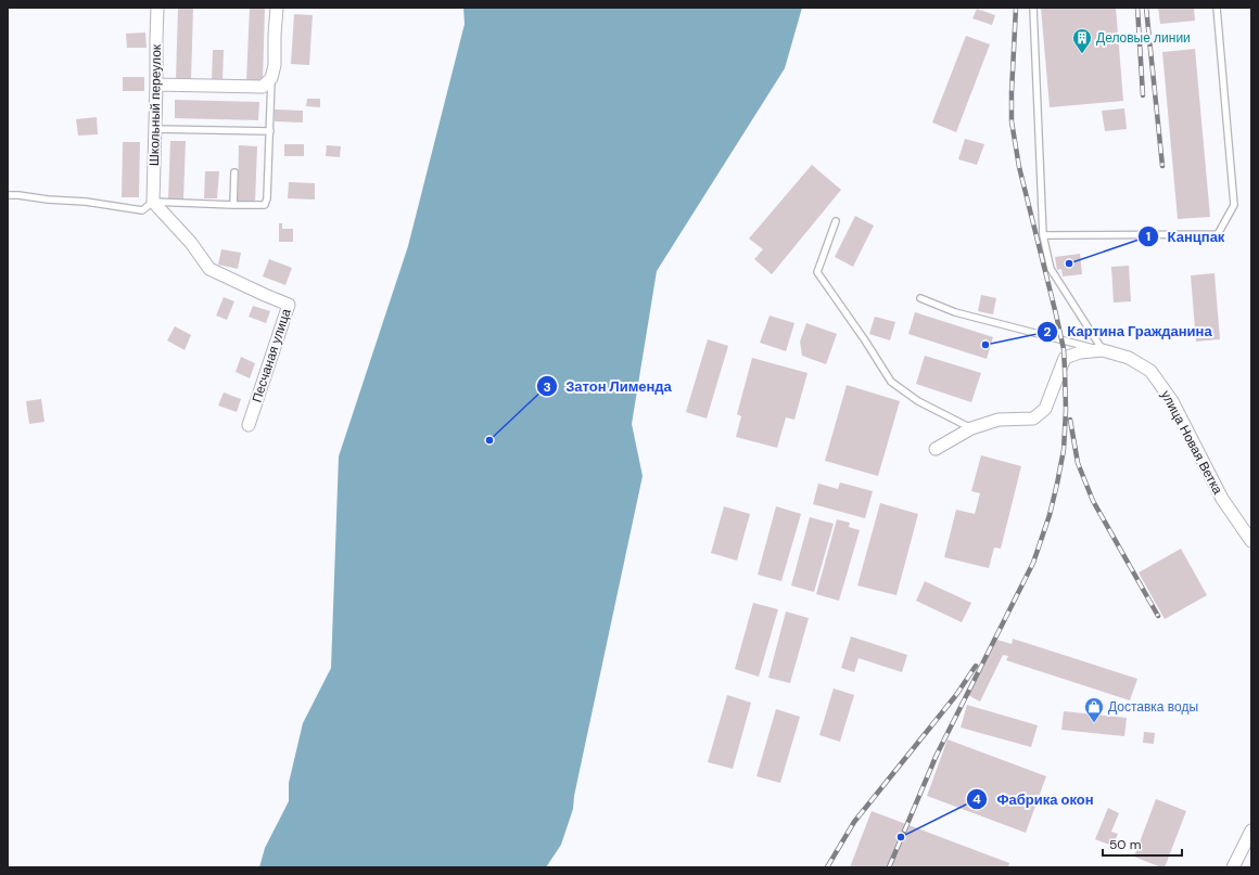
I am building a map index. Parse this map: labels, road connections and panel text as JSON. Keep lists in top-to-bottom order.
{
  "streets": {
    "street": ["Школьный переулок", "Песчаная улица", "улица Новая Ветка"]
  },
  "crossings": [
    ["Школьный переулок", "Песчаная улица"]
  ],
  "places": {
    "building": ["Деловые линии"],
    "other": [
      "Канцпак",
      "Картина Гражданина",
      "Затон Лименда",
      "Фабрика окон"
    ],
    "shop": ["Доставка воды"]
  },
  "scale_bar": "50 m"
}
